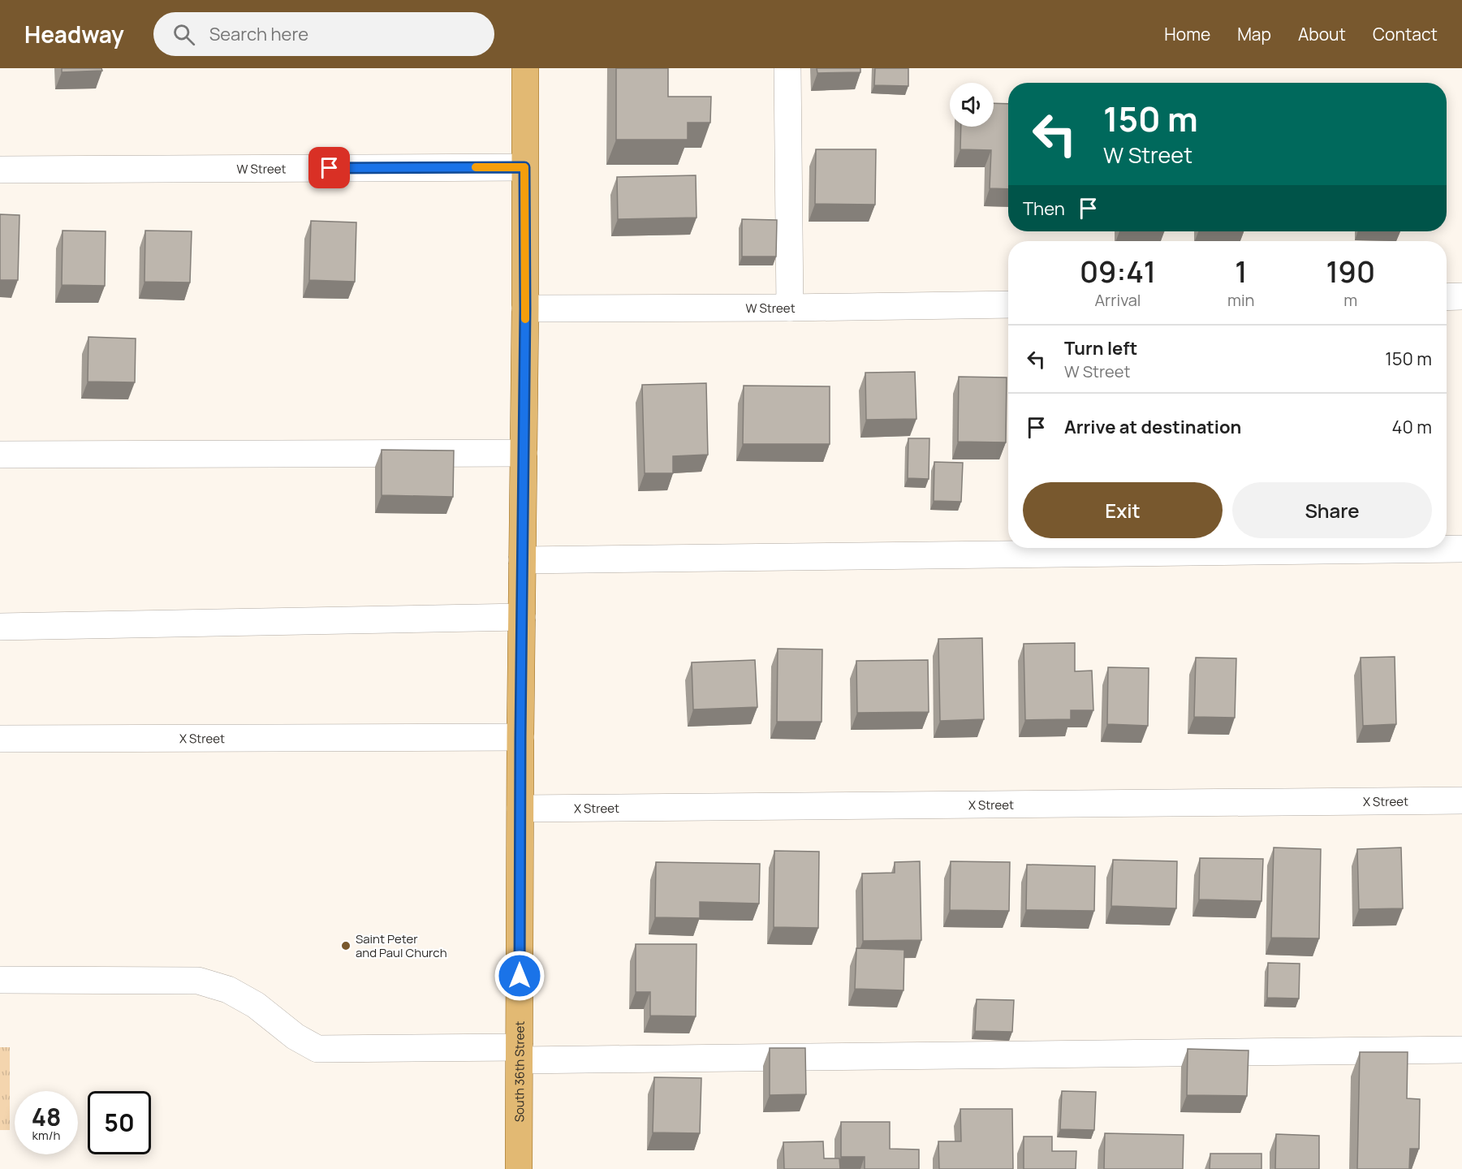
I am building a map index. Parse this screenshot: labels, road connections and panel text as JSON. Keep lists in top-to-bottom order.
{
  "streets": {
    "main road": ["South 36th Street"],
    "street": ["W Street", "X Street"]
  },
  "crossings": [
    ["W Street", "South 36th Street"],
    ["X Street", "South 36th Street"]
  ],
  "places": ["Saint Peter and Paul Church"],
  "page": {
    "header": "Headway",
    "search": "Search here",
    "nav": [
      "Home",
      "Map",
      "About",
      "Contact"
    ],
    "turn": ["150 m", "W Street"],
    "then": "Then",
    "eta": [
      "09:41",
      "Arrival",
      "1",
      "min",
      "190",
      "m"
    ],
    "list": [
      {
        "name": "Turn left",
        "note": "W Street",
        "value": "150 m"
      },
      {
        "name": "Arrive at destination",
        "value": "40 m"
      }
    ],
    "buttons": ["Exit", "Share"],
    "speed": "48 km/h",
    "limit": "50"
  }
}
